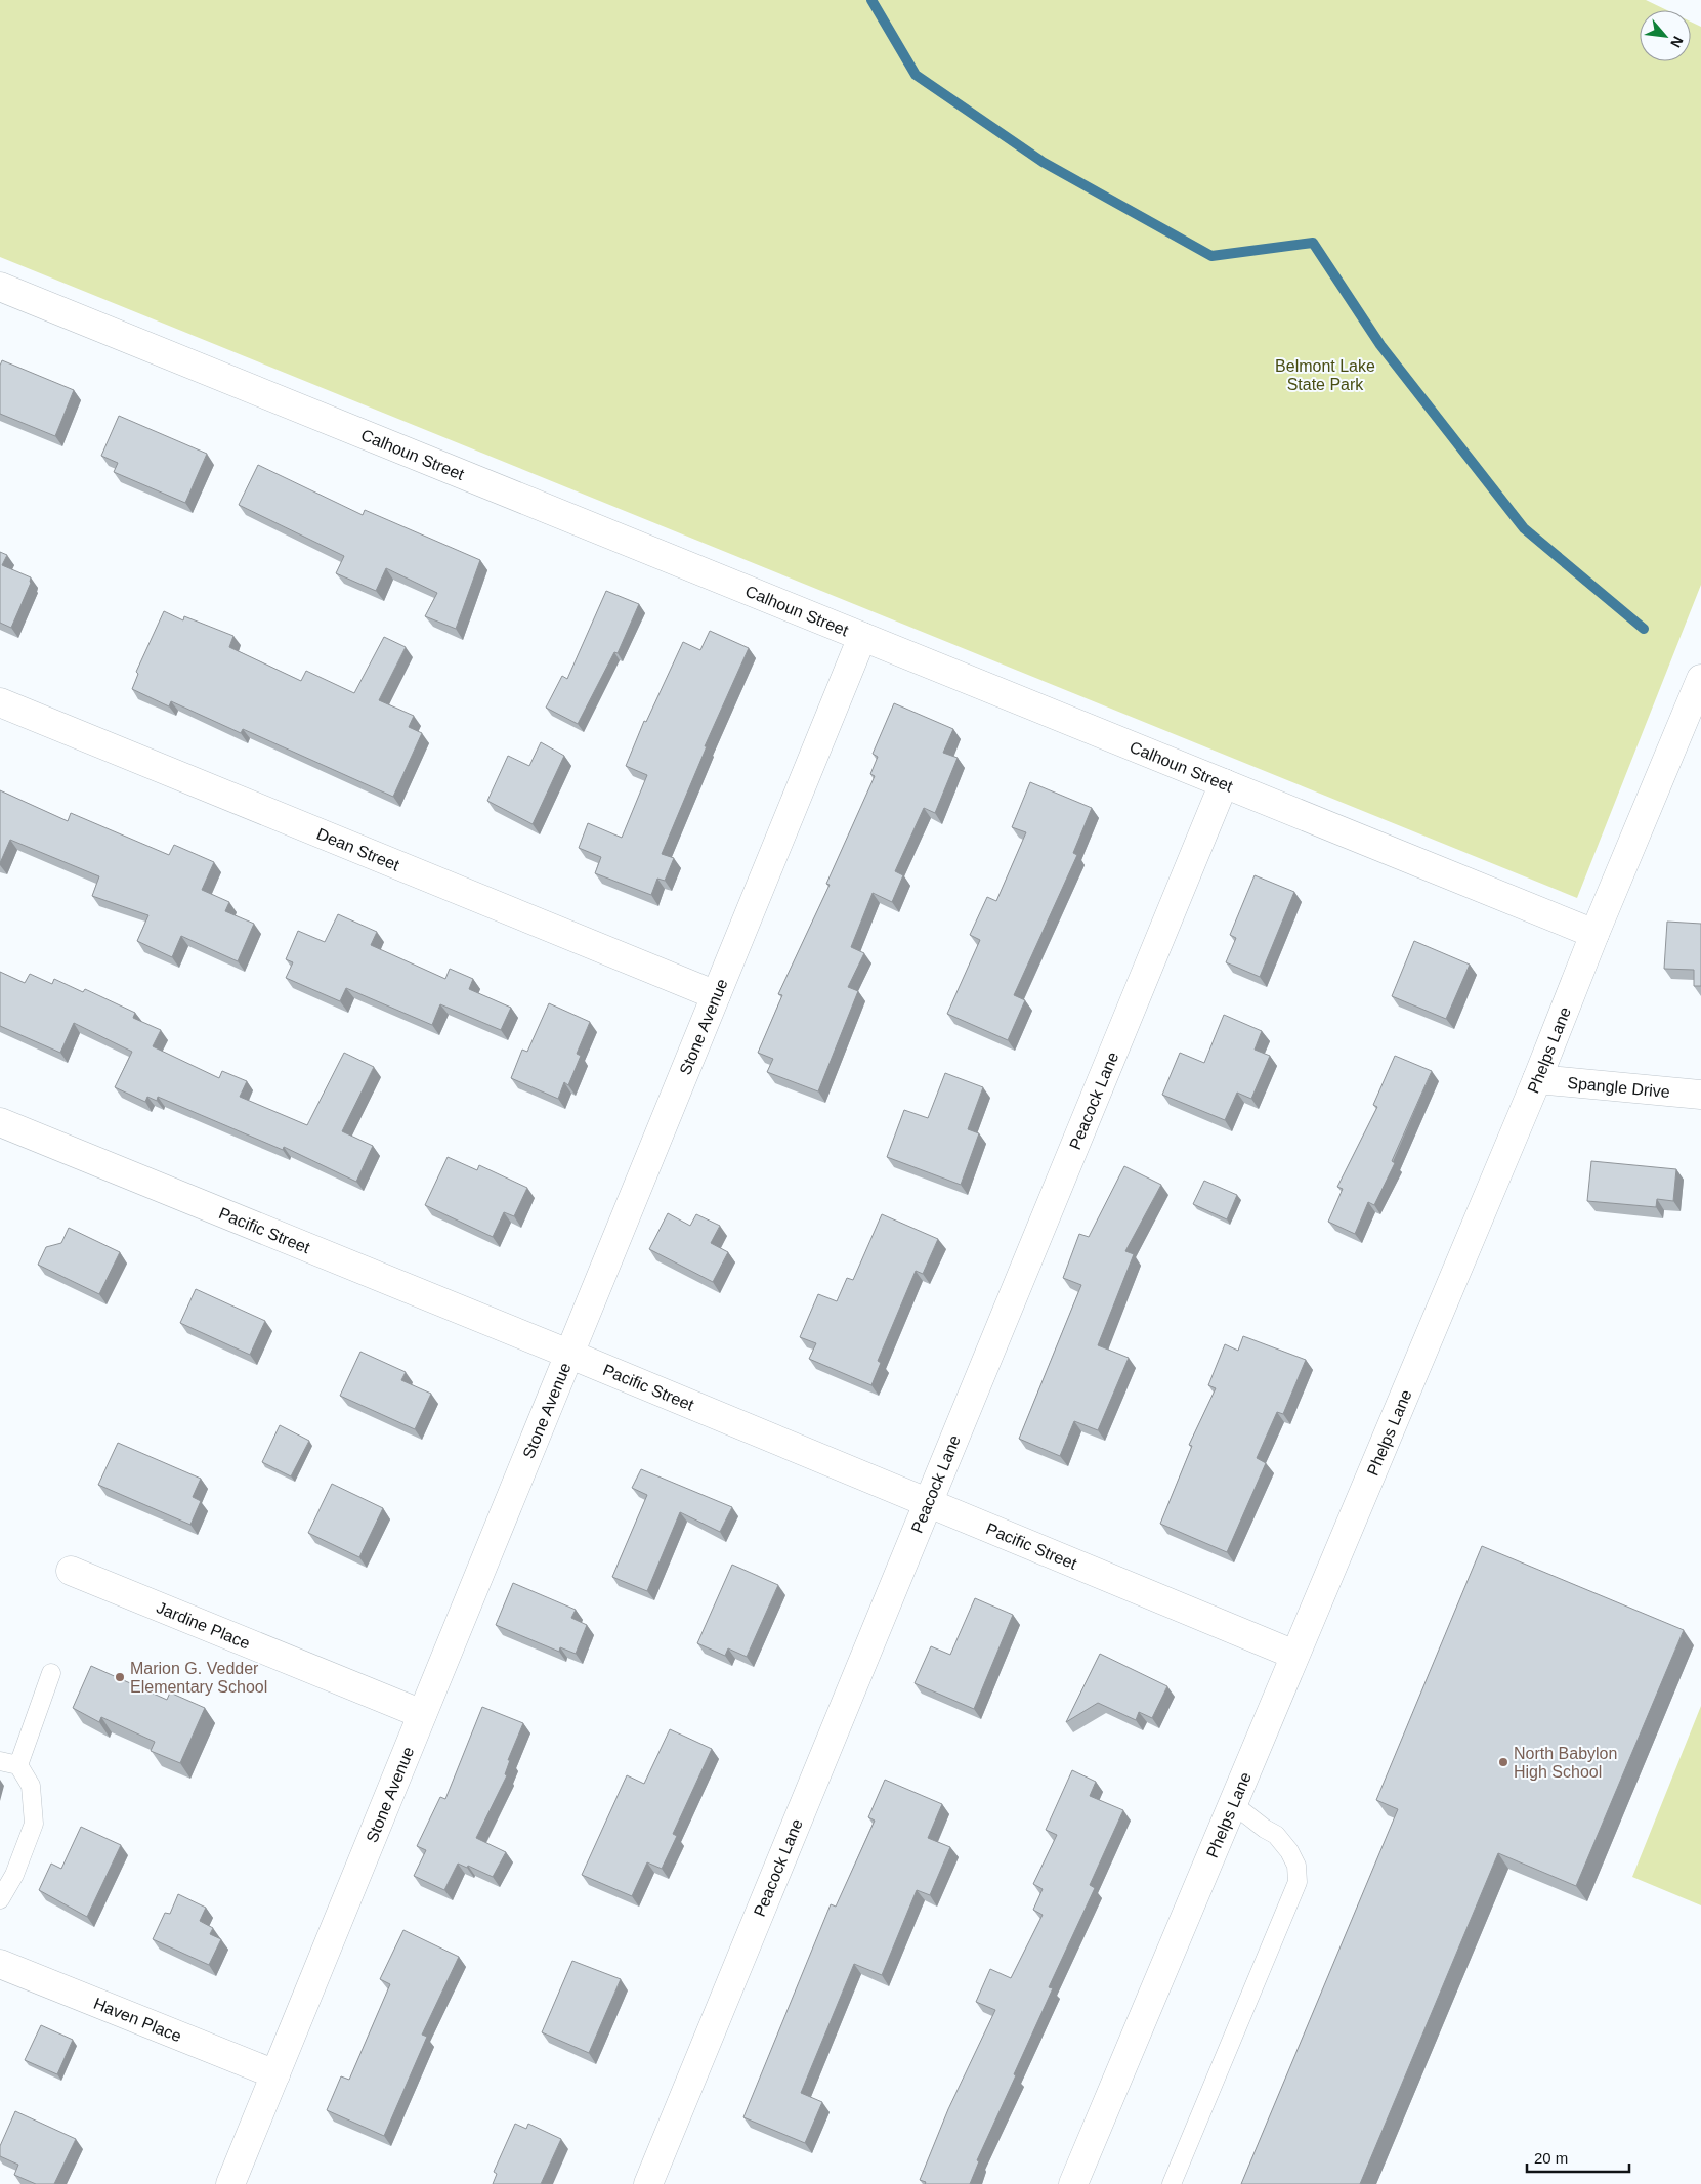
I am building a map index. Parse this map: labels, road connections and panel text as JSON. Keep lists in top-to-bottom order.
{
  "streets": {
    "street": [
      "Calhoun Street",
      "Dean Street",
      "Stone Avenue",
      "Phelps Lane",
      "Spangle Drive",
      "Peacock Lane",
      "Pacific Street",
      "Jardine Place",
      "Haven Place"
    ]
  },
  "crossings": [
    ["Calhoun Street", "Stone Avenue"],
    ["Calhoun Street", "Phelps Lane"],
    ["Calhoun Street", "Peacock Lane"],
    ["Dean Street", "Stone Avenue"],
    ["Stone Avenue", "Pacific Street"],
    ["Stone Avenue", "Jardine Place"],
    ["Stone Avenue", "Haven Place"],
    ["Phelps Lane", "Spangle Drive"],
    ["Phelps Lane", "Pacific Street"],
    ["Peacock Lane", "Pacific Street"]
  ],
  "parks": ["Belmont Lake State Park"],
  "places": ["Marion G. Vedder Elementary School", "North Babylon High School"],
  "scale_bar": "20 m",
  "north": "bottom right"
}
